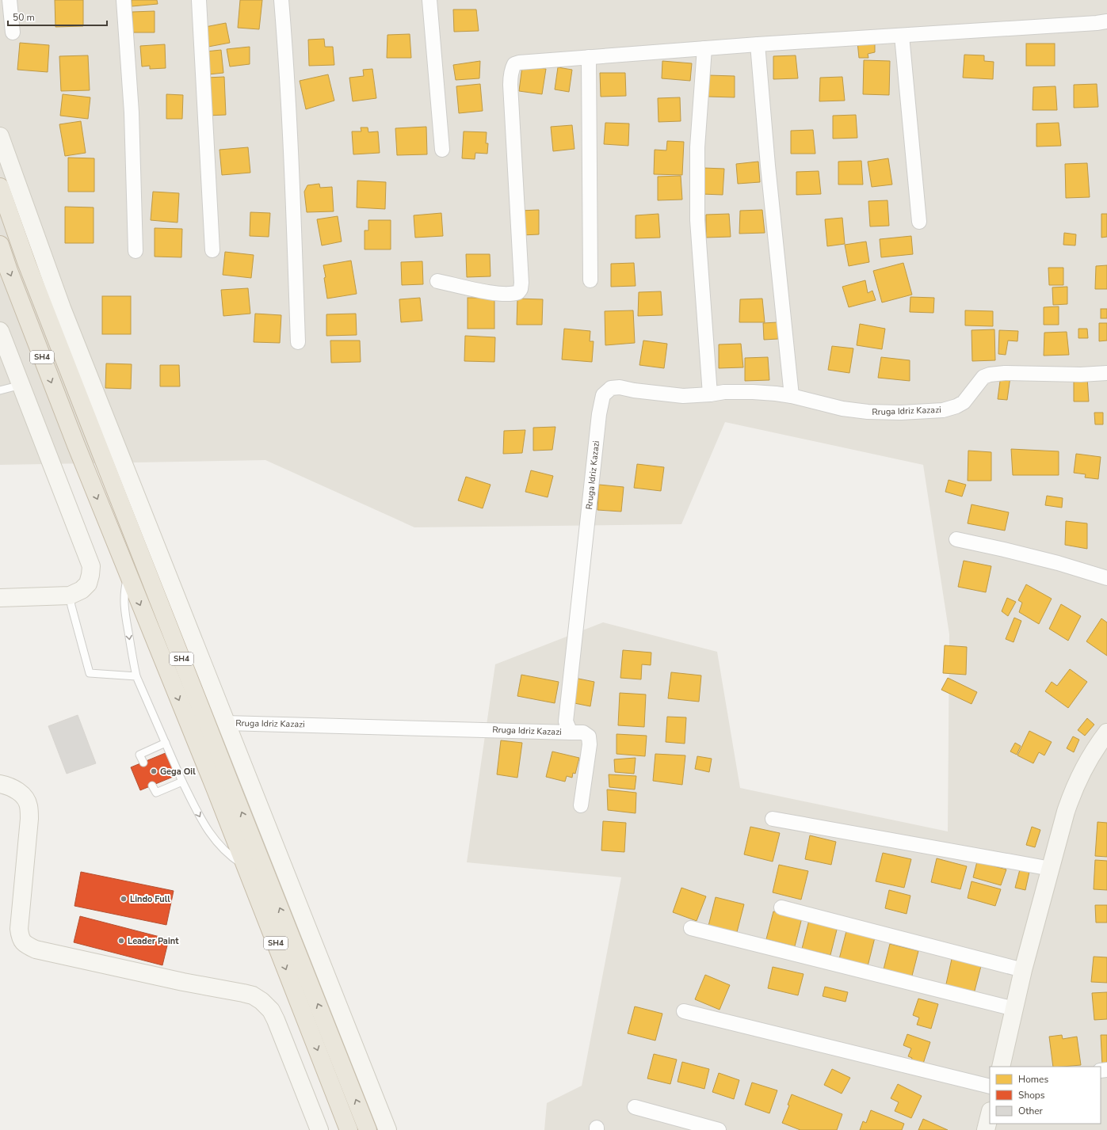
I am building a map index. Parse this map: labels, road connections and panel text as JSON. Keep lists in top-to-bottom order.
{
  "streets": {
    "highway": ["SH4"],
    "street": ["Rruga Idriz Kazazi"]
  },
  "places": ["Gega Oil", "Lindo Full", "Leader Paint"],
  "legend": ["Homes", "Shops", "Other"],
  "scale_bar": "50 m"
}
